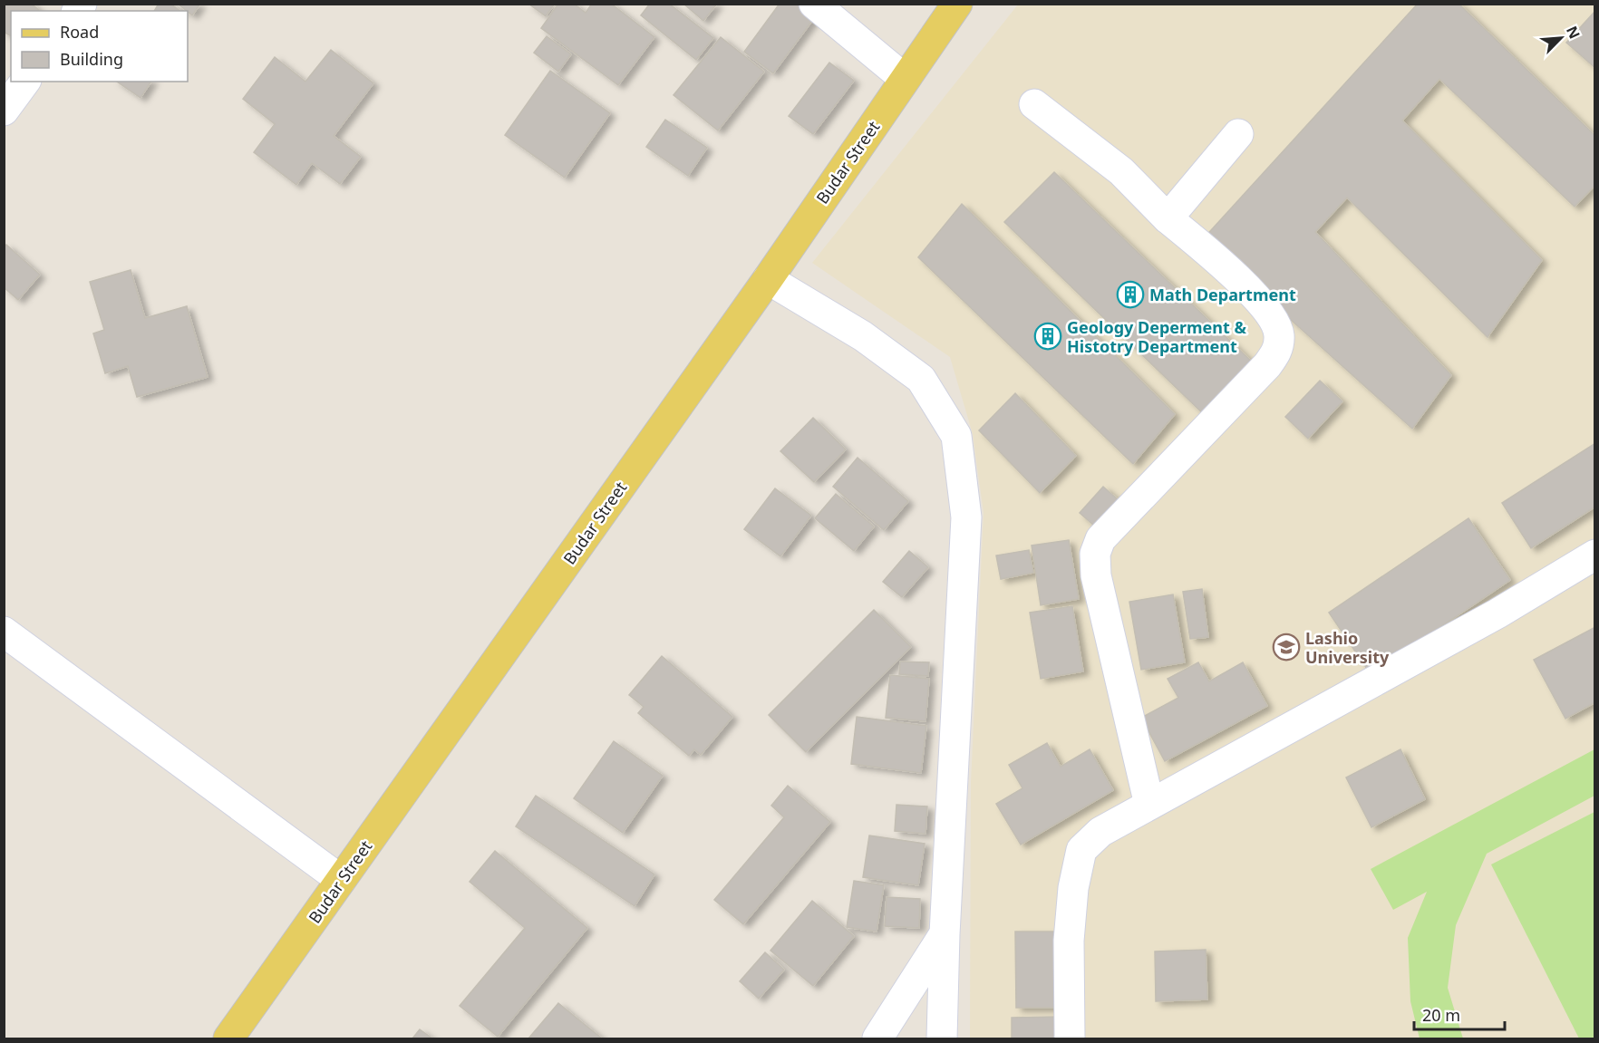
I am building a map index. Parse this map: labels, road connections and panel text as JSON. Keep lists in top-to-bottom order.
{
  "streets": {
    "main road": ["Budar Street"]
  },
  "places": {
    "building": ["Math Department", "Geology Deperment & Histotry Department"],
    "school or university": ["Lashio University"]
  },
  "legend": ["Road", "Building"],
  "scale_bar": "20 m",
  "north": "top right"
}
